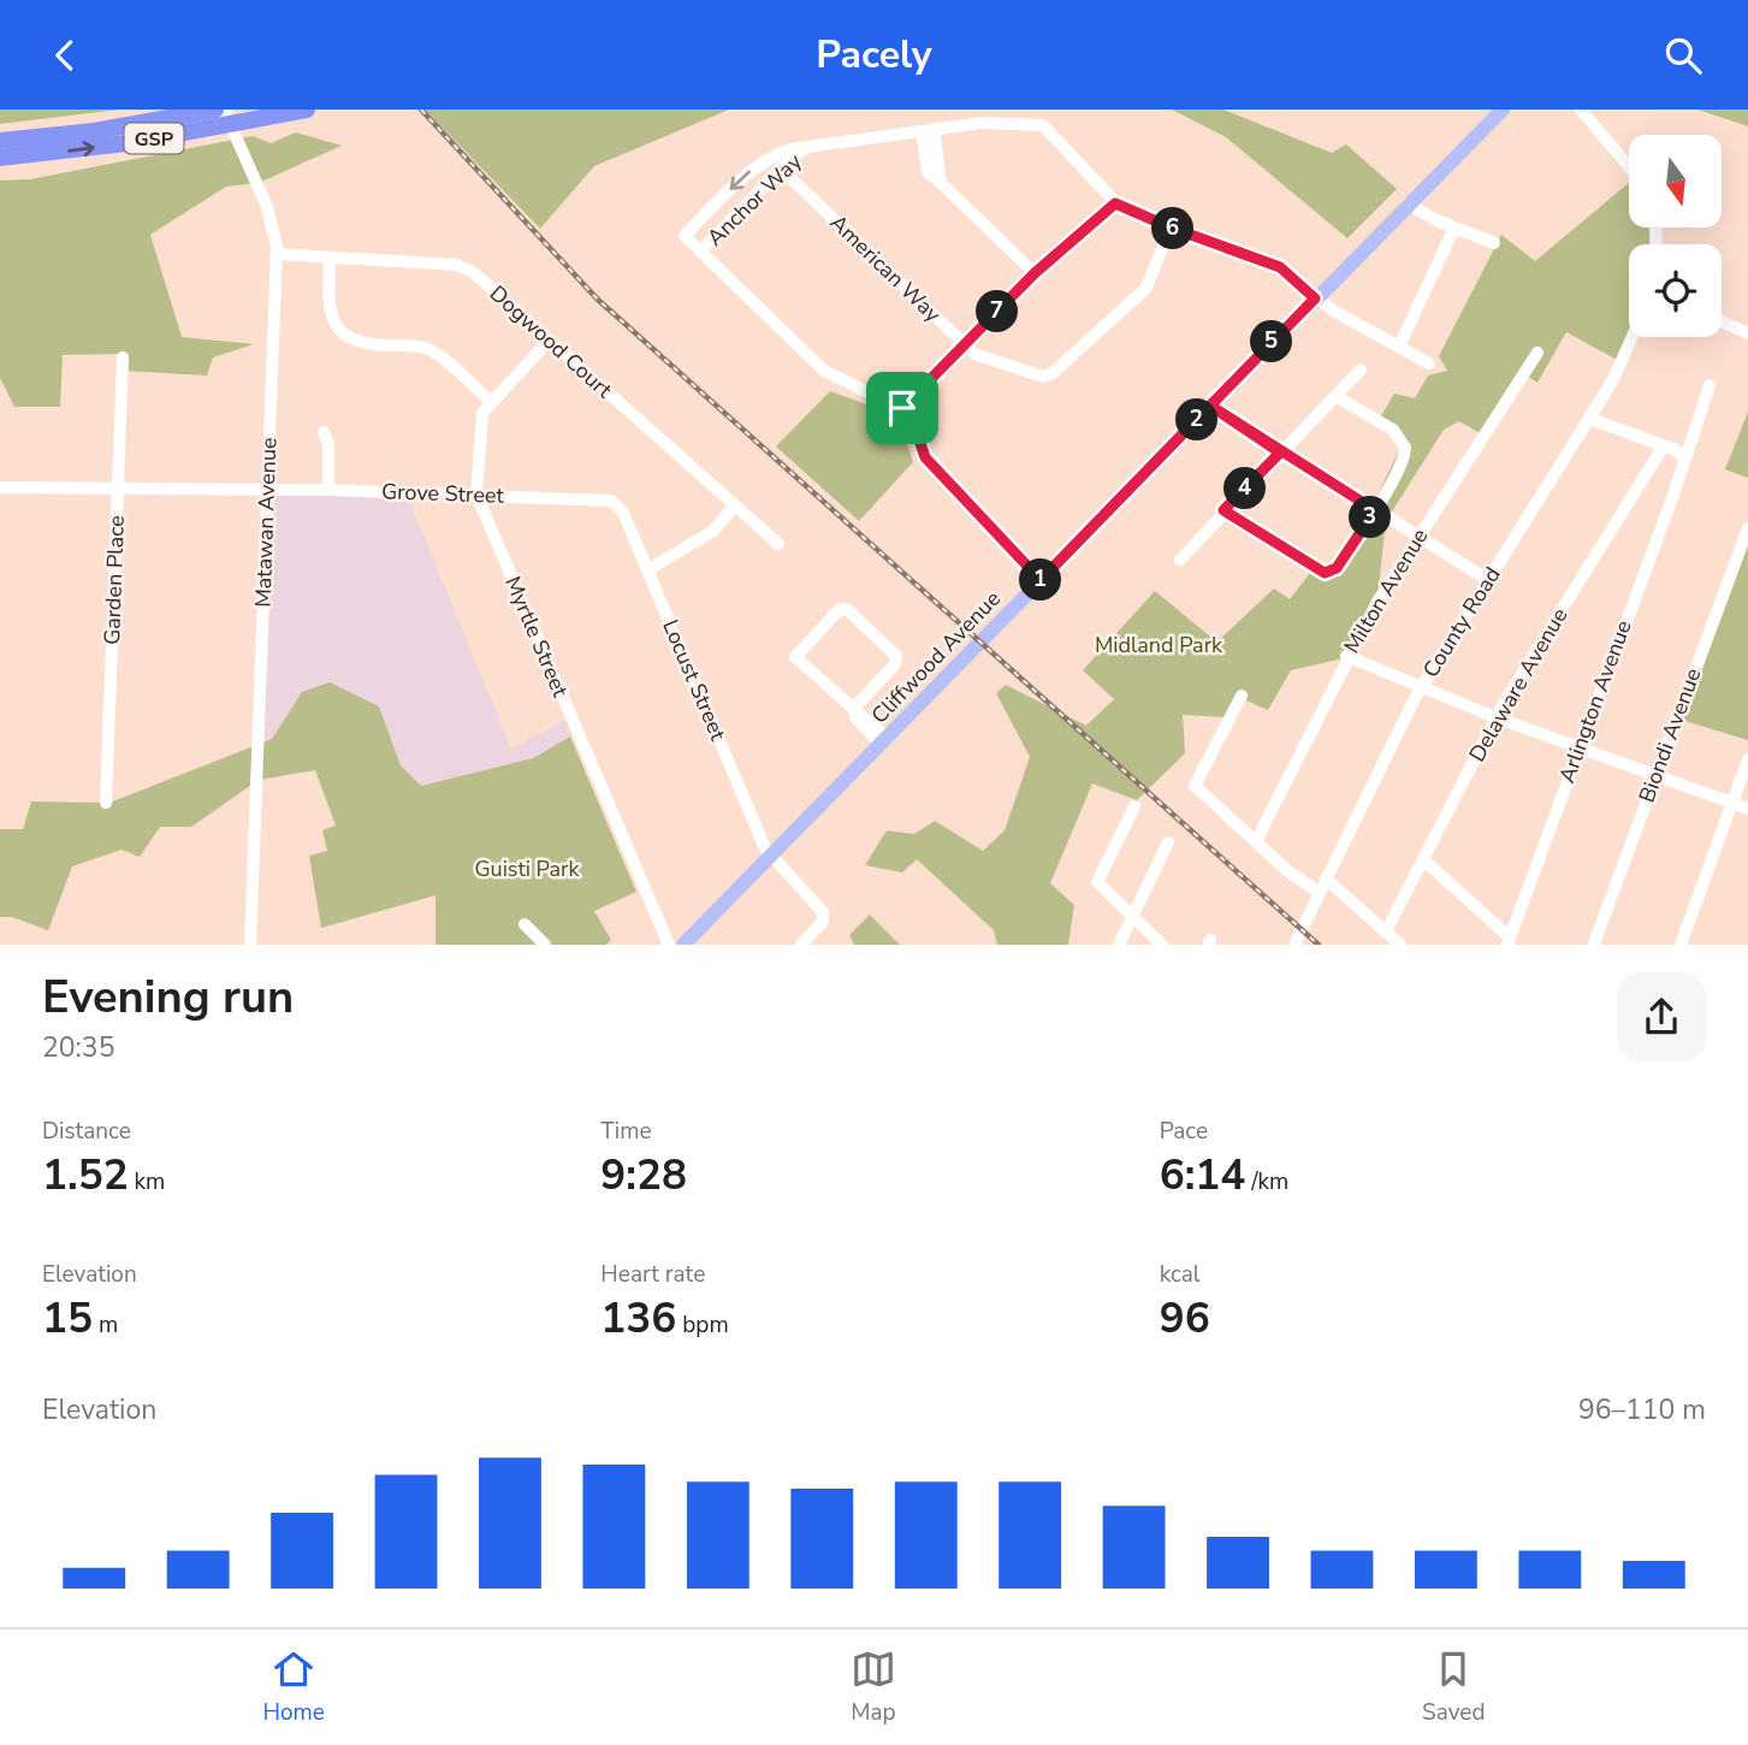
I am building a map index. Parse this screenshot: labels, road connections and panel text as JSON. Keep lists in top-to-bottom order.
{
  "streets": {
    "highway": ["GSP"],
    "main road": ["Cliffwood Avenue"],
    "street": [
      "Anchor Way",
      "American Way",
      "Dogwood Court",
      "Grove Street",
      "Matawan Avenue",
      "Garden Place",
      "Milton Avenue",
      "County Road",
      "Myrtle Street",
      "Locust Street",
      "Delaware Avenue",
      "Arlington Avenue",
      "Biondi Avenue"
    ]
  },
  "crossings": [
    ["Anchor Way", "American Way"],
    ["Anchor Way", "Cliffwood Avenue"],
    ["Dogwood Court", "Matawan Avenue"],
    ["Dogwood Court", "Myrtle Street"],
    ["Grove Street", "Matawan Avenue"],
    ["Grove Street", "Garden Place"],
    ["Grove Street", "Myrtle Street"],
    ["Grove Street", "Locust Street"],
    ["Cliffwood Avenue", "Locust Street"]
  ],
  "parks": ["Midland Park", "Guisti Park"],
  "north": "bottom",
  "page": {
    "header": "Pacely",
    "pins": [
      "6",
      "7",
      "5",
      "2",
      "4",
      "3",
      "1"
    ],
    "heading": ["Evening run", "20:35"],
    "stats": [
      ["Distance", "1.52 km"],
      ["Time", "9:28"],
      ["Pace", "6:14 /km"],
      ["Elevation", "15 m"],
      ["Heart rate", "136 bpm"],
      ["kcal", "96"]
    ],
    "chart": ["Elevation", "96–110 m"],
    "tabs": ["Home", "Map", "Saved"]
  }
}
